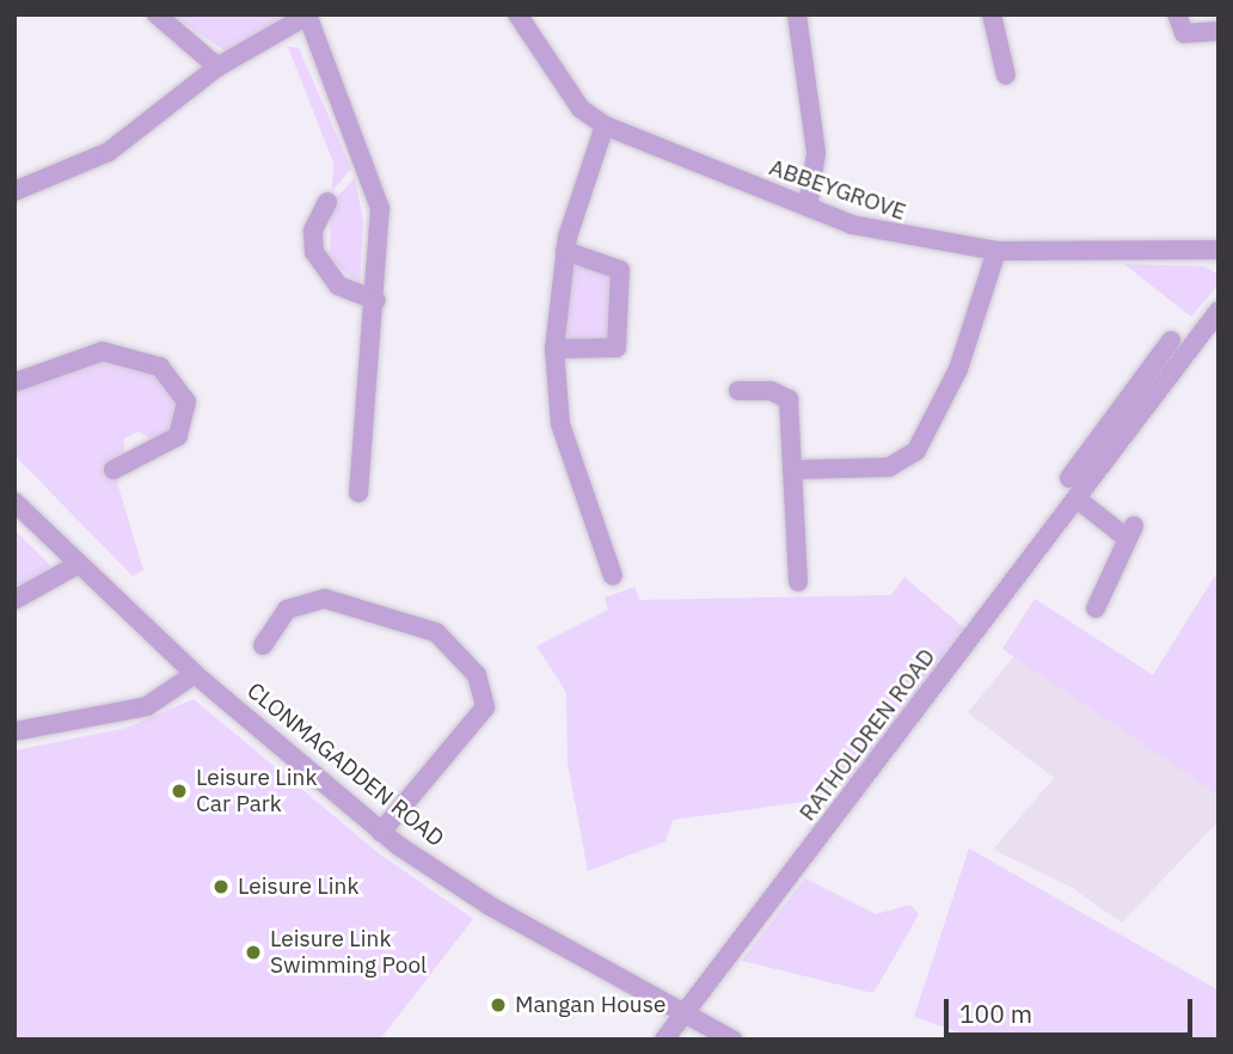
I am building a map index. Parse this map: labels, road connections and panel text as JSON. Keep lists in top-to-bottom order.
{
  "streets": {
    "street": ["ABBEYGROVE", "RATHOLDREN ROAD", "CLONMAGADDEN ROAD"]
  },
  "crossings": [
    ["RATHOLDREN ROAD", "CLONMAGADDEN ROAD"]
  ],
  "places": [
    "Leisure Link Car Park",
    "Leisure Link",
    "Leisure Link Swimming Pool",
    "Mangan House"
  ],
  "scale_bar": "100 m"
}
